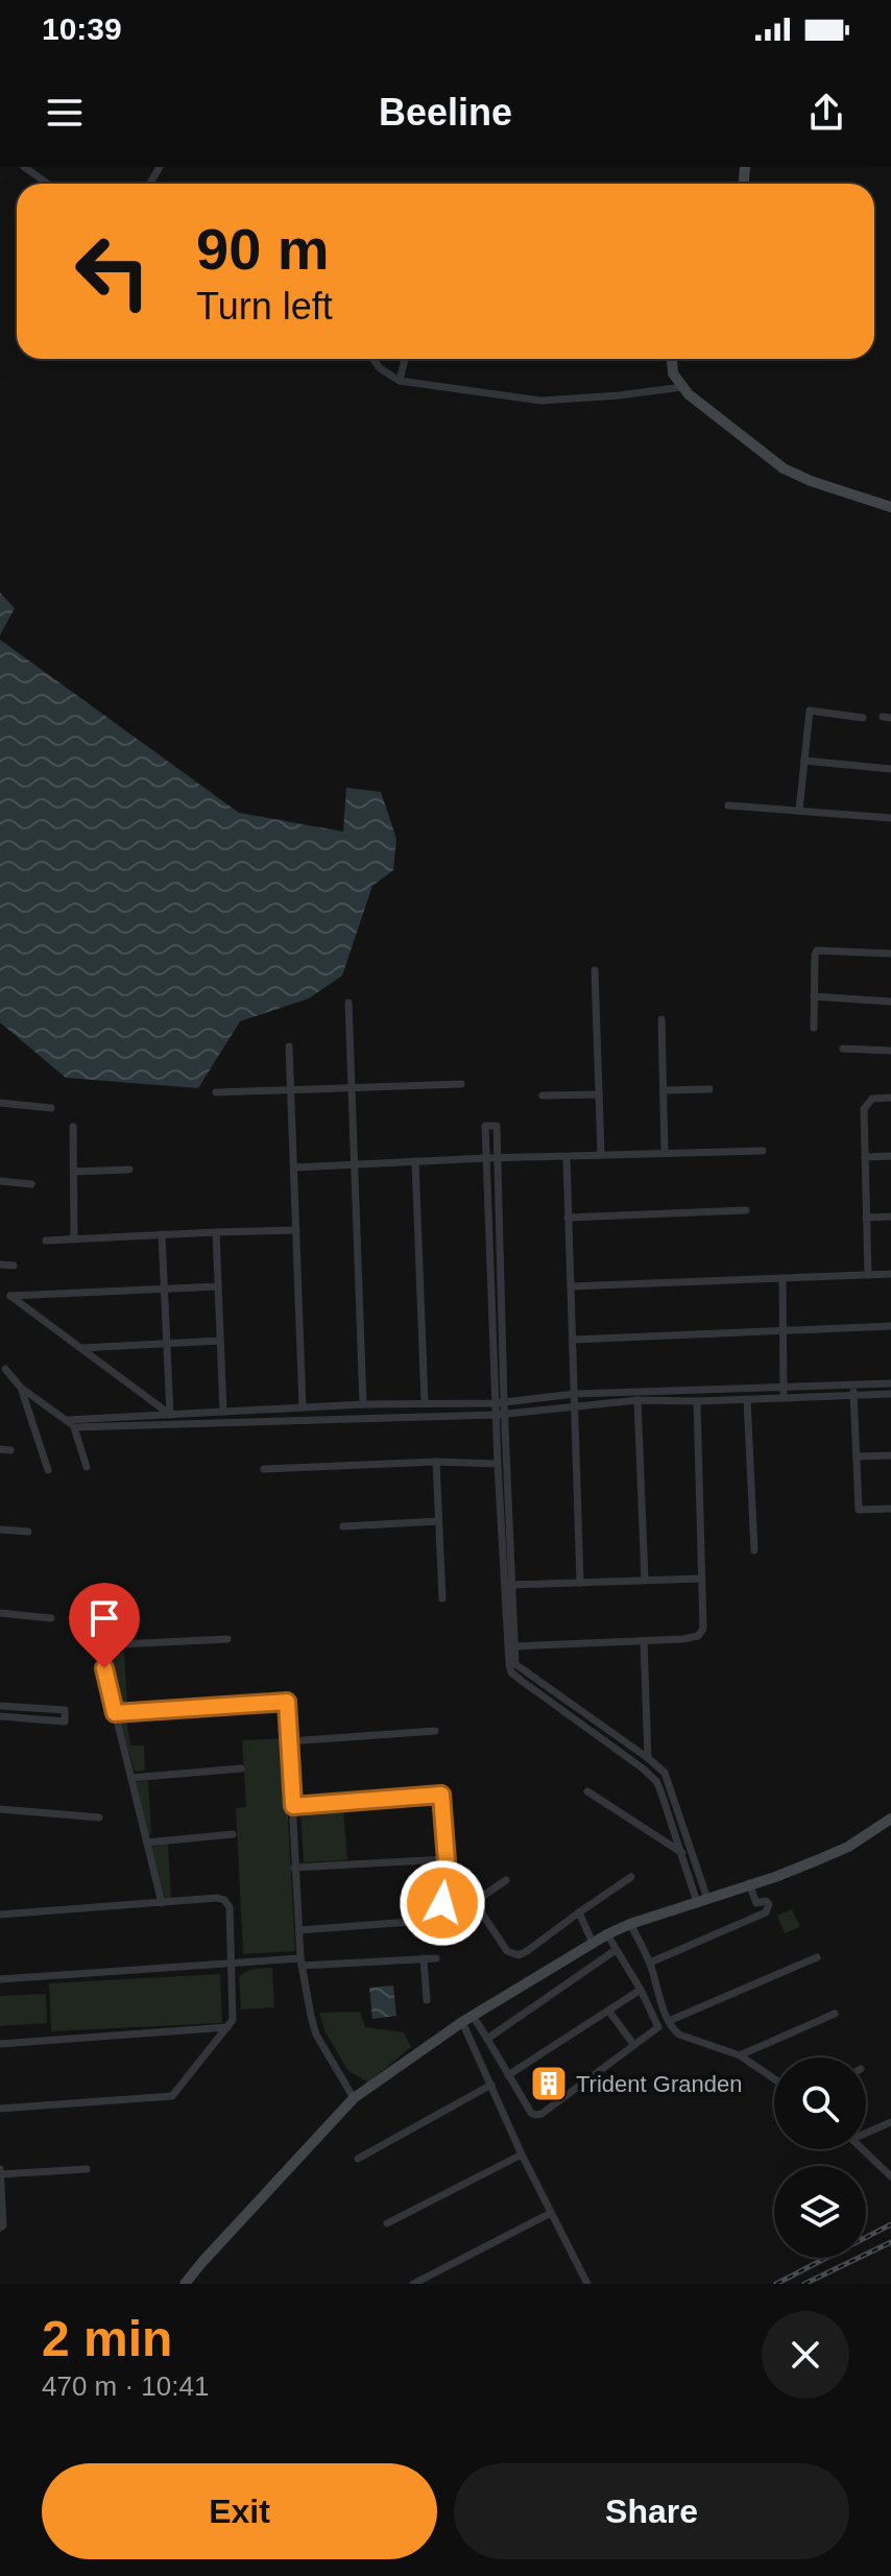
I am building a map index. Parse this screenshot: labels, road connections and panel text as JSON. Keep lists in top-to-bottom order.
{
  "places": {
    "building": ["Trident Granden"]
  },
  "page": {
    "status": "10:39",
    "header": "Beeline",
    "turn": ["90 m", "Turn left"],
    "heading": ["2 min", "470 m · 10:41"],
    "buttons": ["Exit", "Share"]
  }
}
